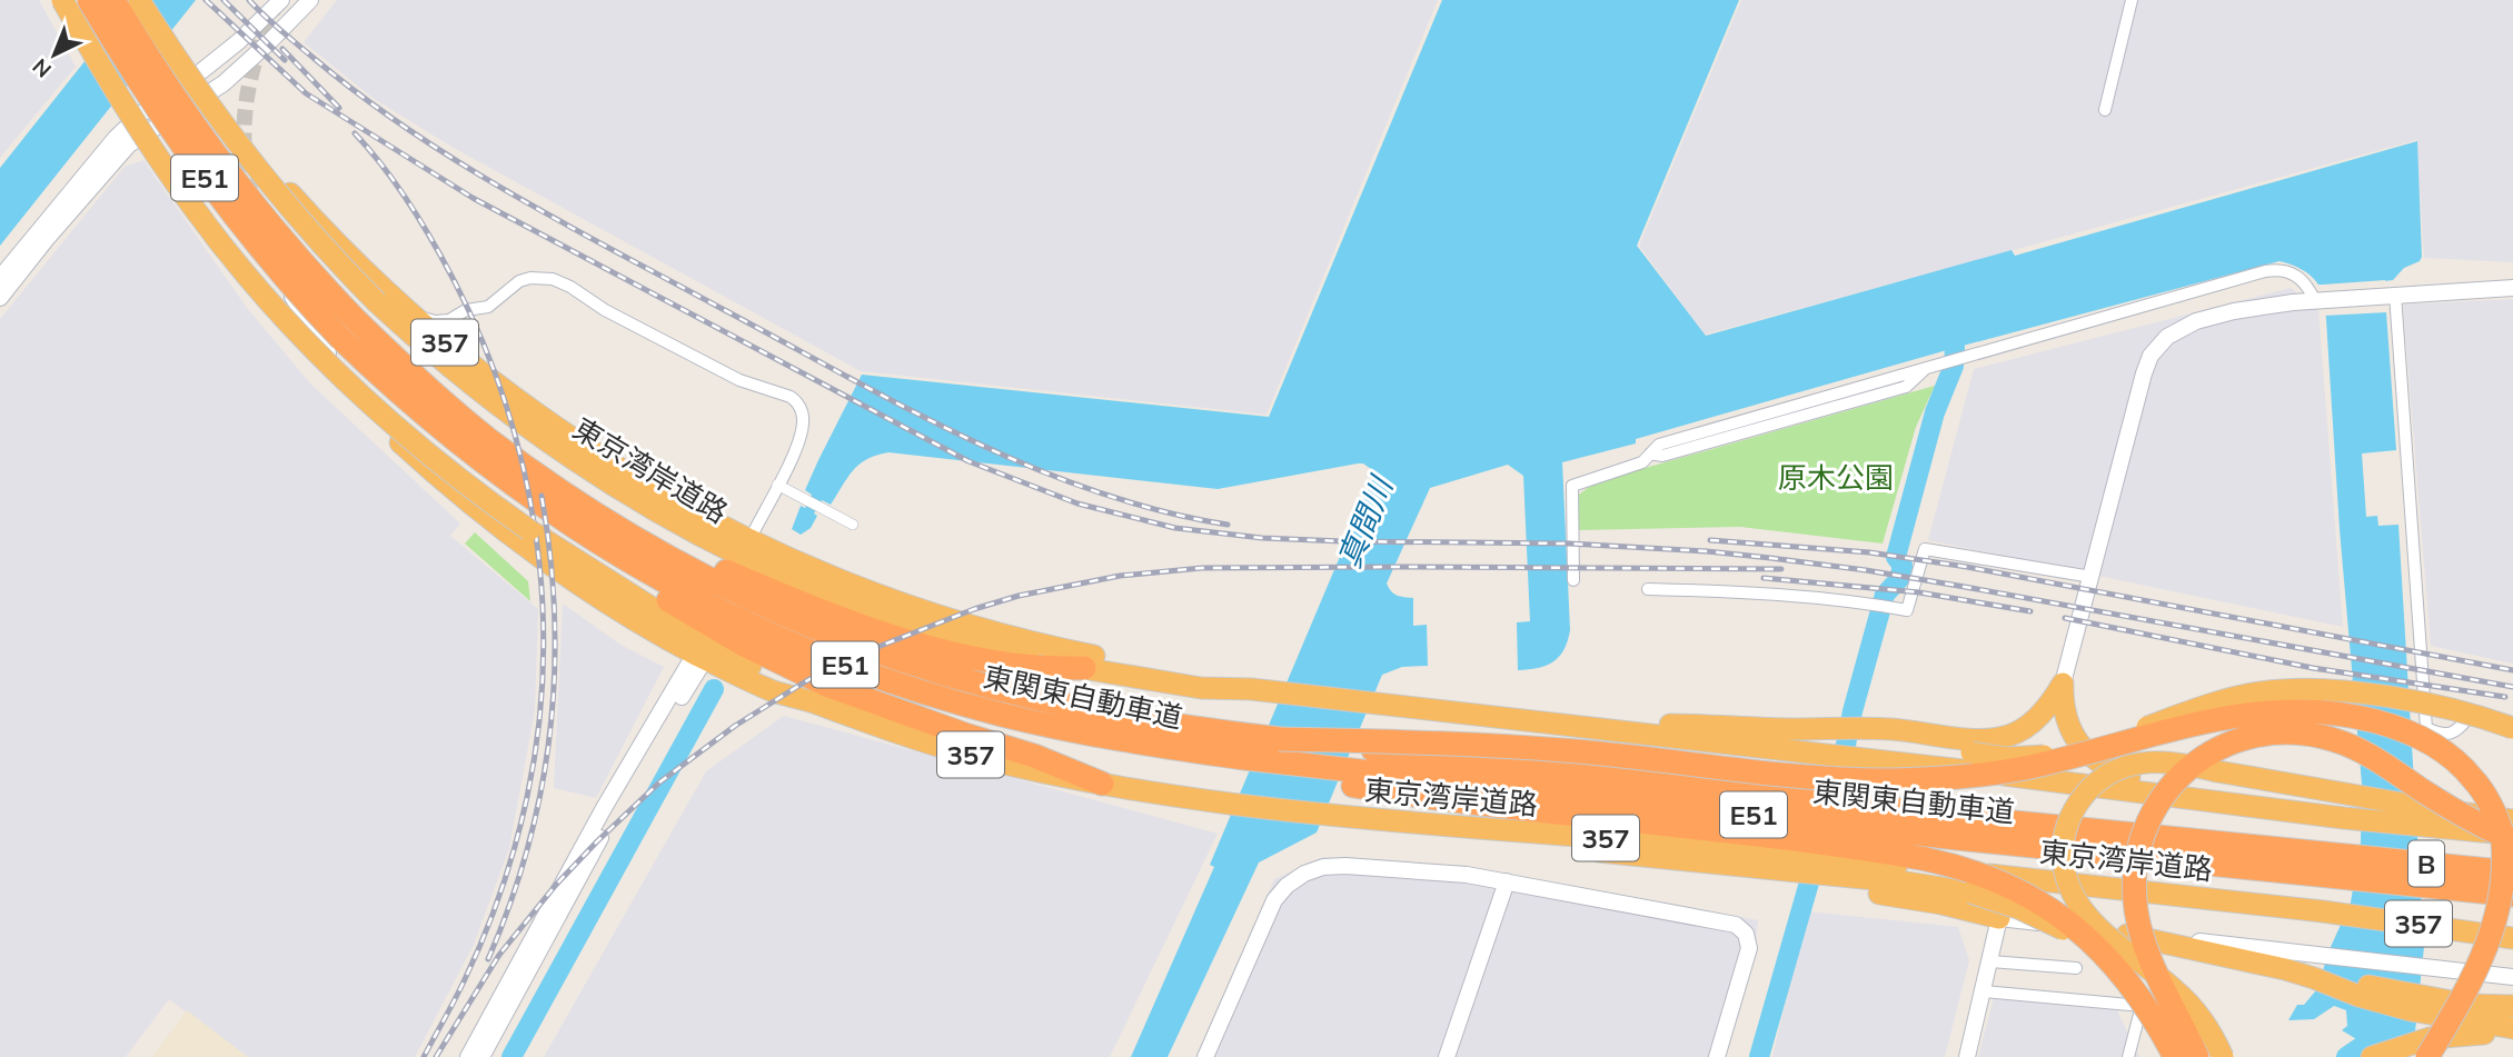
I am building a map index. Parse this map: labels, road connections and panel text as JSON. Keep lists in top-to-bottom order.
{
  "streets": {
    "highway": [
      "E51",
      "357",
      "東京湾岸道路",
      "東関東自動車道",
      "B"
    ]
  },
  "crossings": [
    ["東京湾岸道路", "東関東自動車道"],
    ["東関東自動車道", "B"]
  ],
  "water": ["真間川"],
  "parks": ["原木公園"],
  "north": "bottom left"
}
